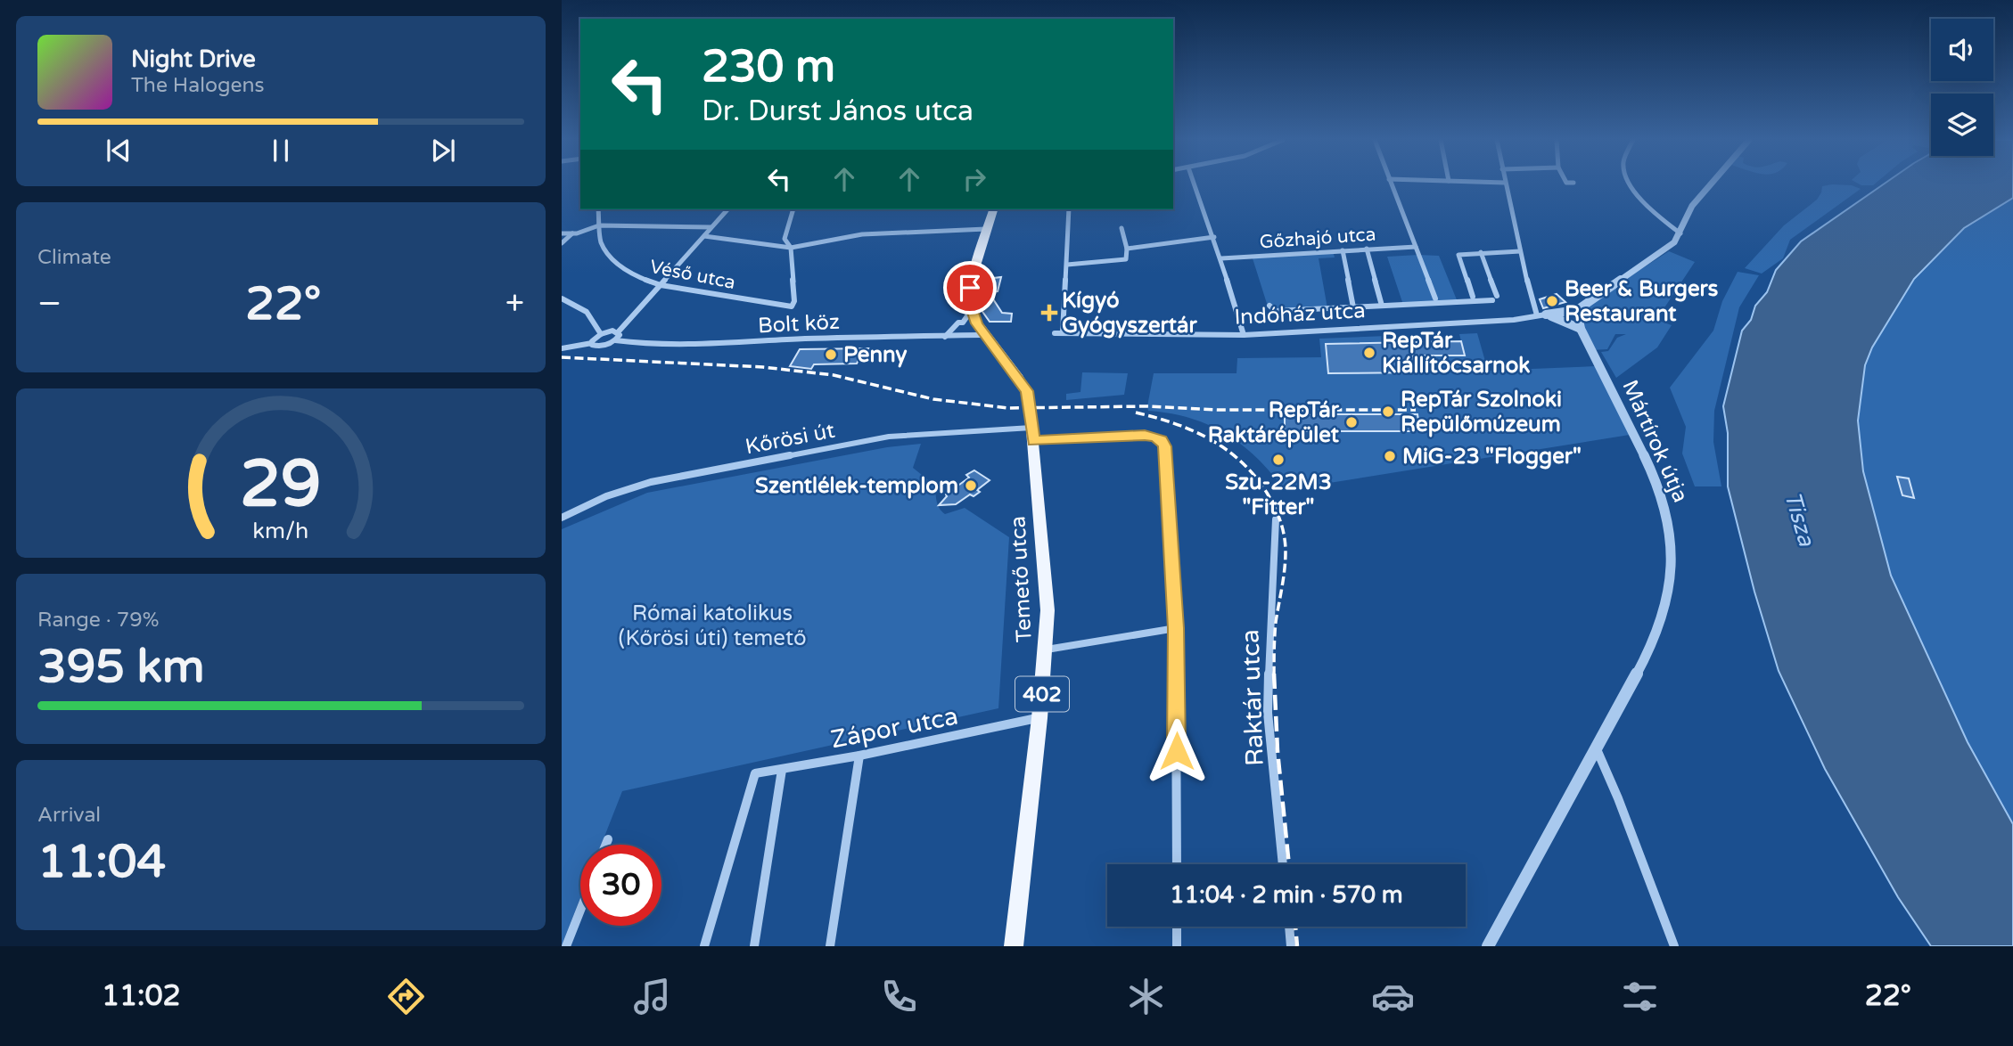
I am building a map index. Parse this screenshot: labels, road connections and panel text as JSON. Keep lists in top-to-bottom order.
{
  "streets": {
    "main road": ["Temető utca", "402"],
    "street": [
      "Gőzhajó utca",
      "Véső utca",
      "Indóház utca",
      "Bolt köz",
      "Kőrösi út",
      "Mártírok útja",
      "Raktár utca",
      "Zápor utca"
    ]
  },
  "crossings": [
    ["Bolt köz", "Temető utca"],
    ["Bolt köz", "402"],
    ["Kőrösi út", "Temető utca"],
    ["Temető utca", "402"],
    ["Temető utca", "Zápor utca"]
  ],
  "water": ["Tisza"],
  "parks": ["Római katolikus (Kőrösi úti) temető"],
  "places": {
    "other": [
      "Beer & Burgers Restaurant",
      "RepTár Kiállítócsarnok",
      "Penny",
      "RepTár Szolnoki Repülőmúzeum",
      "RepTár Raktárépület",
      "MiG-23 \"Flogger\"",
      "Szu-22M3 \"Fitter\"",
      "Szentlélek-templom"
    ],
    "health": ["Kígyó Gyógyszertár"]
  },
  "page": {
    "turn": ["230 m", "Dr. Durst János utca"],
    "song": ["Night Drive", "The Halogens"],
    "tile": [
      "Climate",
      ["Range · 79%", "395 km"],
      ["Arrival", "11:04"]
    ],
    "heat": ["−", "22°", "+"],
    "limit": "30",
    "trip": "11:04 · 2 min · 570 m",
    "tabs": ["11:02", "22°"],
    "gauge": ["29", "km/h"]
  }
}
